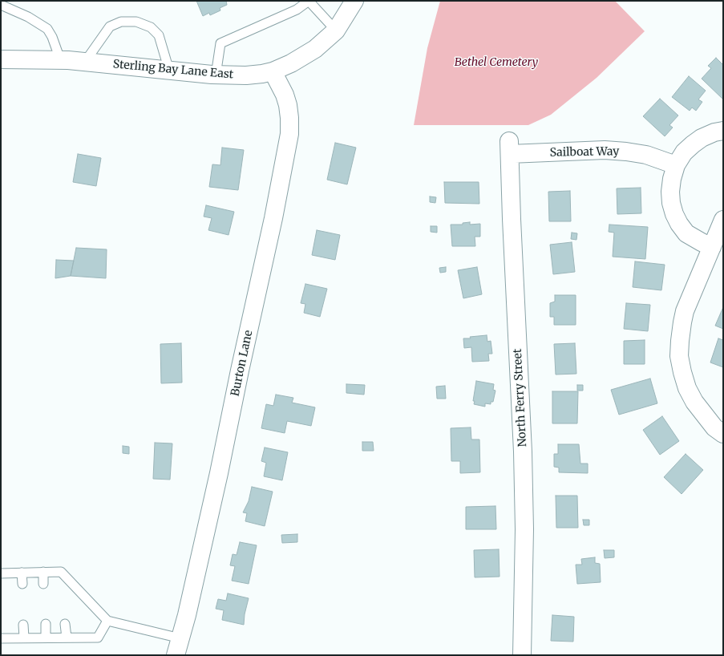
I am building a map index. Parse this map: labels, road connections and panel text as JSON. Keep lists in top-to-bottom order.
{
  "streets": {
    "street": [
      "Sterling Bay Lane East",
      "Sailboat Way",
      "Burton Lane",
      "North Ferry Street"
    ]
  },
  "crossings": [
    ["Sterling Bay Lane East", "Burton Lane"],
    ["Sailboat Way", "North Ferry Street"]
  ],
  "parks": ["Bethel Cemetery"]
}
